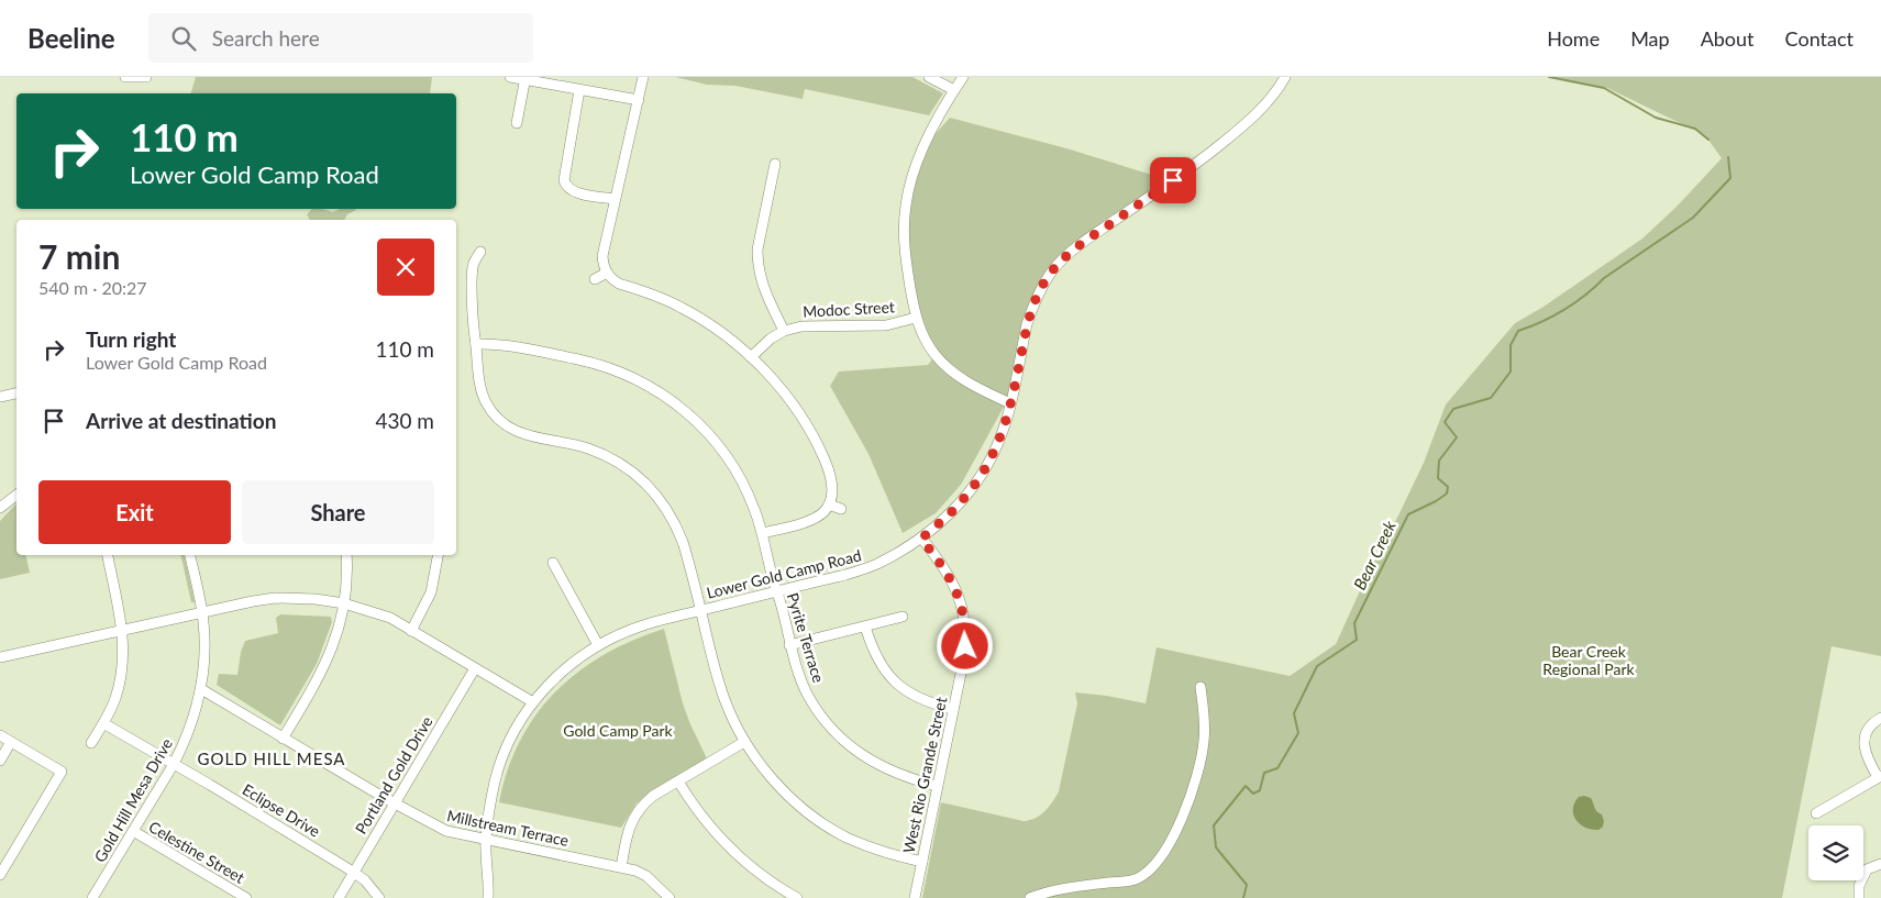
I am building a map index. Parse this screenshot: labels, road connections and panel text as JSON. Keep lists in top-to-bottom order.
{
  "streets": {
    "street": [
      "Modoc Street",
      "Lower Gold Camp Road",
      "Pyrite Terrace",
      "Portland Gold Drive",
      "West Rio Grande Street",
      "Gold Hill Mesa Drive",
      "Eclipse Drive",
      "Millstream Terrace",
      "Celestine Street"
    ]
  },
  "crossings": [
    ["Lower Gold Camp Road", "Pyrite Terrace"],
    ["Lower Gold Camp Road", "West Rio Grande Street"],
    ["Lower Gold Camp Road", "Millstream Terrace"],
    ["Pyrite Terrace", "West Rio Grande Street"],
    ["Portland Gold Drive", "Eclipse Drive"],
    ["Portland Gold Drive", "Millstream Terrace"],
    ["Gold Hill Mesa Drive", "Eclipse Drive"],
    ["Gold Hill Mesa Drive", "Millstream Terrace"],
    ["Gold Hill Mesa Drive", "Celestine Street"]
  ],
  "districts": ["GOLD HILL MESA"],
  "water": ["Bear Creek"],
  "parks": ["Bear Creek Regional Park", "Gold Camp Park"],
  "page": {
    "header": "Beeline",
    "search": "Search here",
    "nav": [
      "Home",
      "Map",
      "About",
      "Contact"
    ],
    "turn": ["110 m", "Lower Gold Camp Road"],
    "heading": ["7 min", "540 m · 20:27"],
    "list": [
      {
        "name": "Turn right",
        "note": "Lower Gold Camp Road",
        "value": "110 m"
      },
      {
        "name": "Arrive at destination",
        "value": "430 m"
      }
    ],
    "buttons": ["Exit", "Share"]
  }
}
